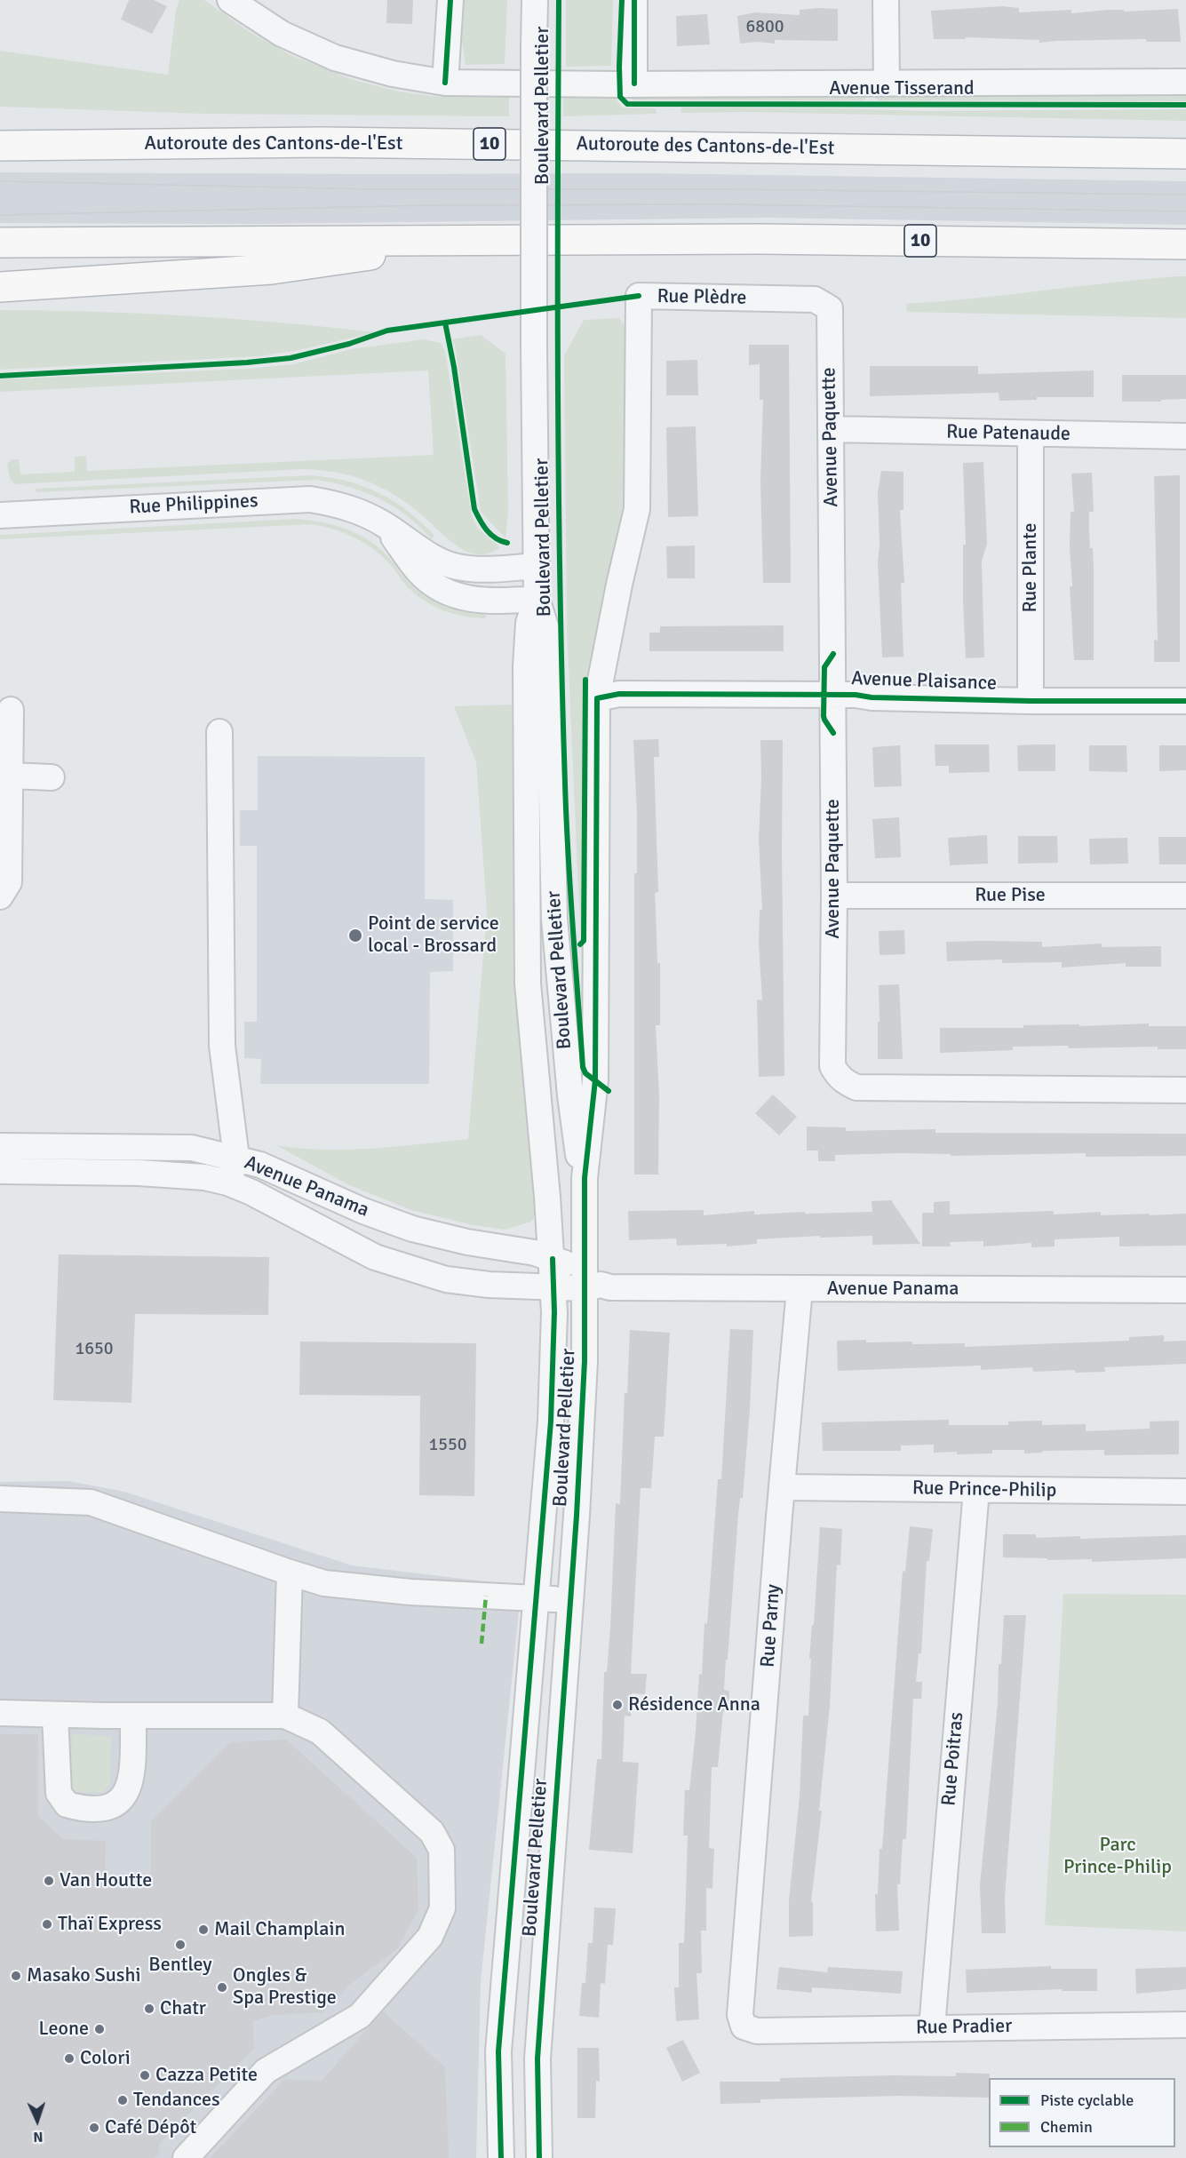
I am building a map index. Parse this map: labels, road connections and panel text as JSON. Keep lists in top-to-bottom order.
{
  "streets": {
    "highway": ["Autoroute des Cantons-de-l'Est", "10"],
    "street": [
      "Avenue Tisserand",
      "Boulevard Pelletier",
      "Rue Plèdre",
      "Rue Patenaude",
      "Avenue Paquette",
      "Rue Philippines",
      "Rue Plante",
      "Avenue Plaisance",
      "Rue Pise",
      "Avenue Panama",
      "Rue Prince-Philip",
      "Rue Parny",
      "Rue Poitras",
      "Rue Pradier"
    ]
  },
  "crossings": [
    ["Boulevard Pelletier", "Rue Plèdre"],
    ["Boulevard Pelletier", "Rue Philippines"],
    ["Boulevard Pelletier", "Avenue Plaisance"],
    ["Boulevard Pelletier", "Avenue Panama"],
    ["Rue Plèdre", "Avenue Paquette"],
    ["Rue Patenaude", "Avenue Paquette"],
    ["Rue Patenaude", "Rue Plante"],
    ["Avenue Paquette", "Avenue Plaisance"],
    ["Avenue Paquette", "Rue Pise"],
    ["Rue Plante", "Avenue Plaisance"],
    ["Avenue Panama", "Rue Parny"],
    ["Rue Prince-Philip", "Rue Parny"],
    ["Rue Prince-Philip", "Rue Poitras"],
    ["Rue Parny", "Rue Pradier"],
    ["Rue Poitras", "Rue Pradier"]
  ],
  "parks": ["Parc Prince-Philip"],
  "places": [
    "Point de service local - Brossard",
    "Résidence Anna",
    "Van Houtte",
    "Thaï Express",
    "Mail Champlain",
    "Bentley",
    "Masako Sushi",
    "Ongles & Spa Prestige",
    "Chatr",
    "Leone",
    "Colori",
    "Cazza Petite",
    "Tendances",
    "Café Dépôt"
  ],
  "house_numbers": ["6800", "1650", "1550"],
  "legend": ["Piste cyclable", "Chemin"],
  "north": "bottom"
}
